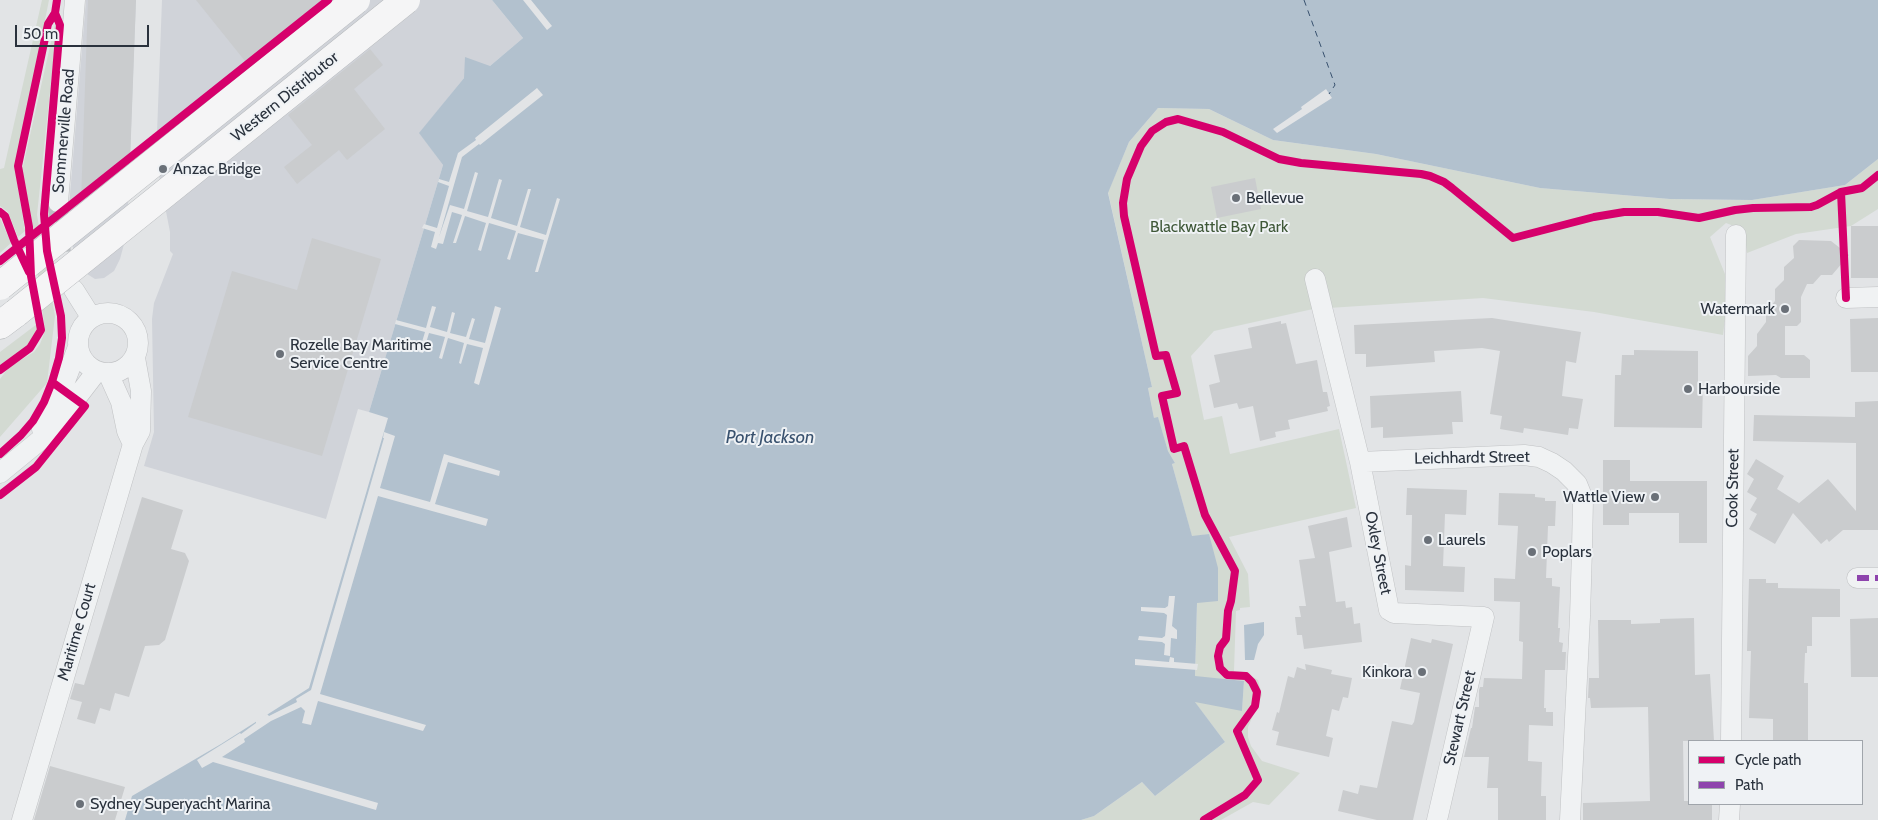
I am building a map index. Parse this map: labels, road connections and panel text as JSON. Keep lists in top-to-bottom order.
{
  "streets": {
    "highway": ["Western Distributor"],
    "street": [
      "Sommerville Road",
      "Leichhardt Street",
      "Cook Street",
      "Oxley Street",
      "Maritime Court",
      "Stewart Street"
    ]
  },
  "crossings": [
    ["Leichhardt Street", "Oxley Street"],
    ["Oxley Street", "Stewart Street"]
  ],
  "water": ["Port Jackson"],
  "parks": ["Blackwattle Bay Park"],
  "places": [
    "Anzac Bridge",
    "Bellevue",
    "Watermark",
    "Rozelle Bay Maritime Service Centre",
    "Harbourside",
    "Wattle View",
    "Laurels",
    "Poplars",
    "Kinkora",
    "Sydney Superyacht Marina"
  ],
  "legend": ["Cycle path", "Path"],
  "scale_bar": "50 m"
}
